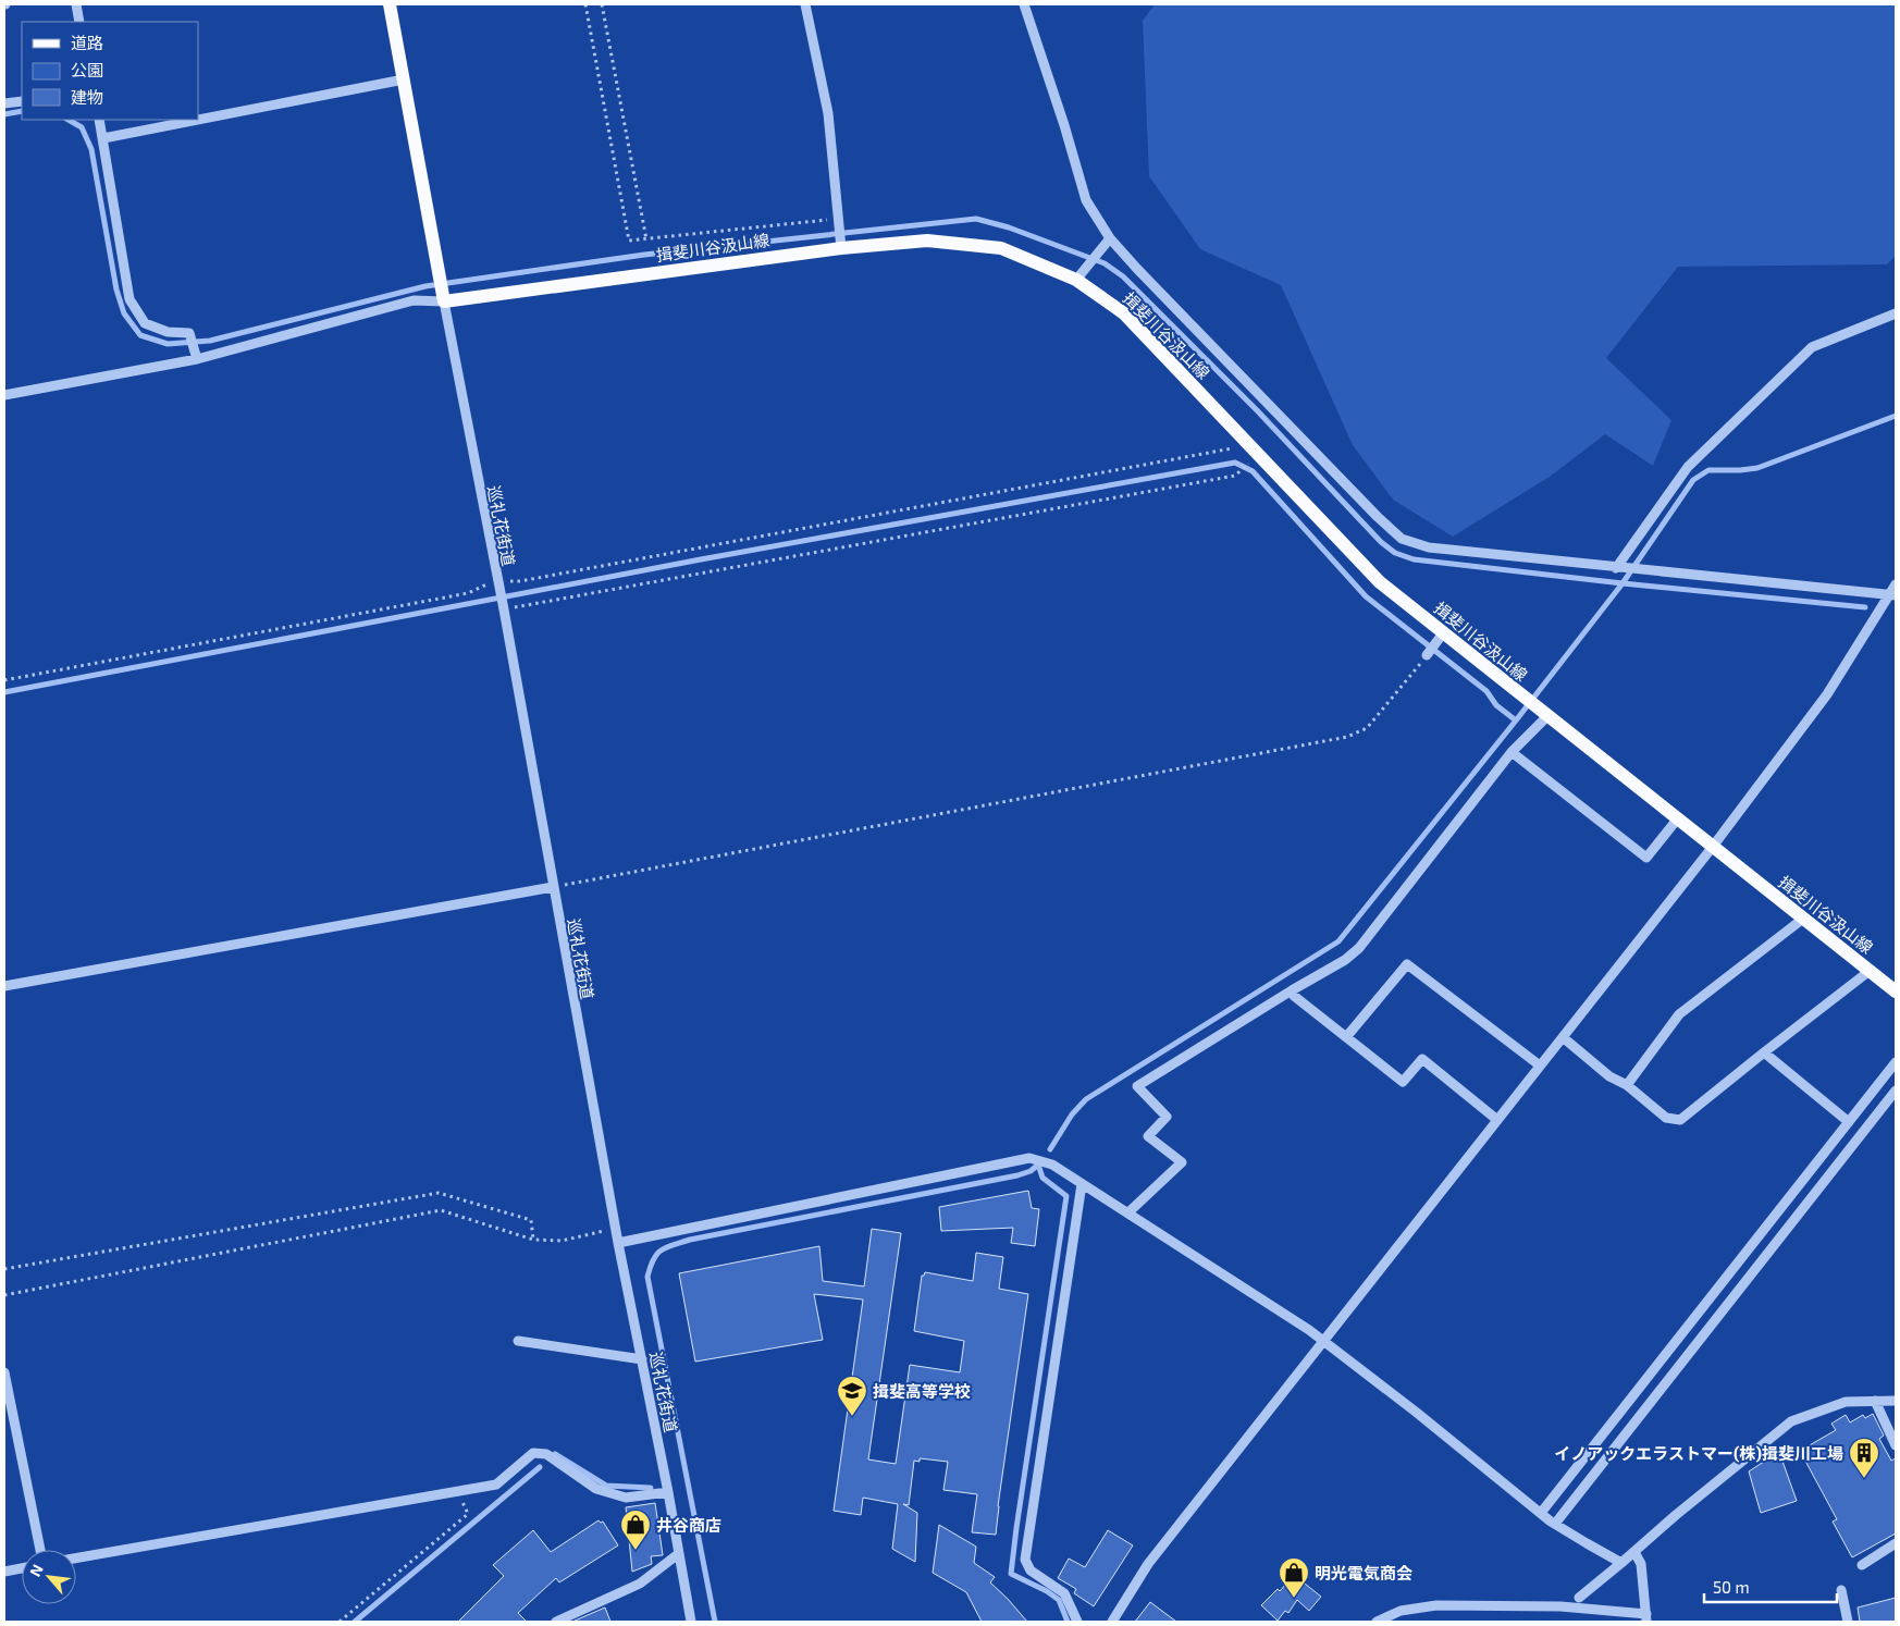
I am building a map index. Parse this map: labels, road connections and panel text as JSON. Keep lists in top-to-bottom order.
{
  "streets": {
    "main road": ["揖斐川谷汲山線"],
    "street": ["巡礼花街道"]
  },
  "crossings": [
    ["揖斐川谷汲山線", "巡礼花街道"]
  ],
  "places": {
    "school or university": ["揖斐高等学校"],
    "building": ["イノアックエラストマー(株)揖斐川工場"],
    "shop": ["井谷商店", "明光電気商会"]
  },
  "legend": ["道路", "公園", "建物"],
  "scale_bar": "50 m",
  "north": "top left"
}
